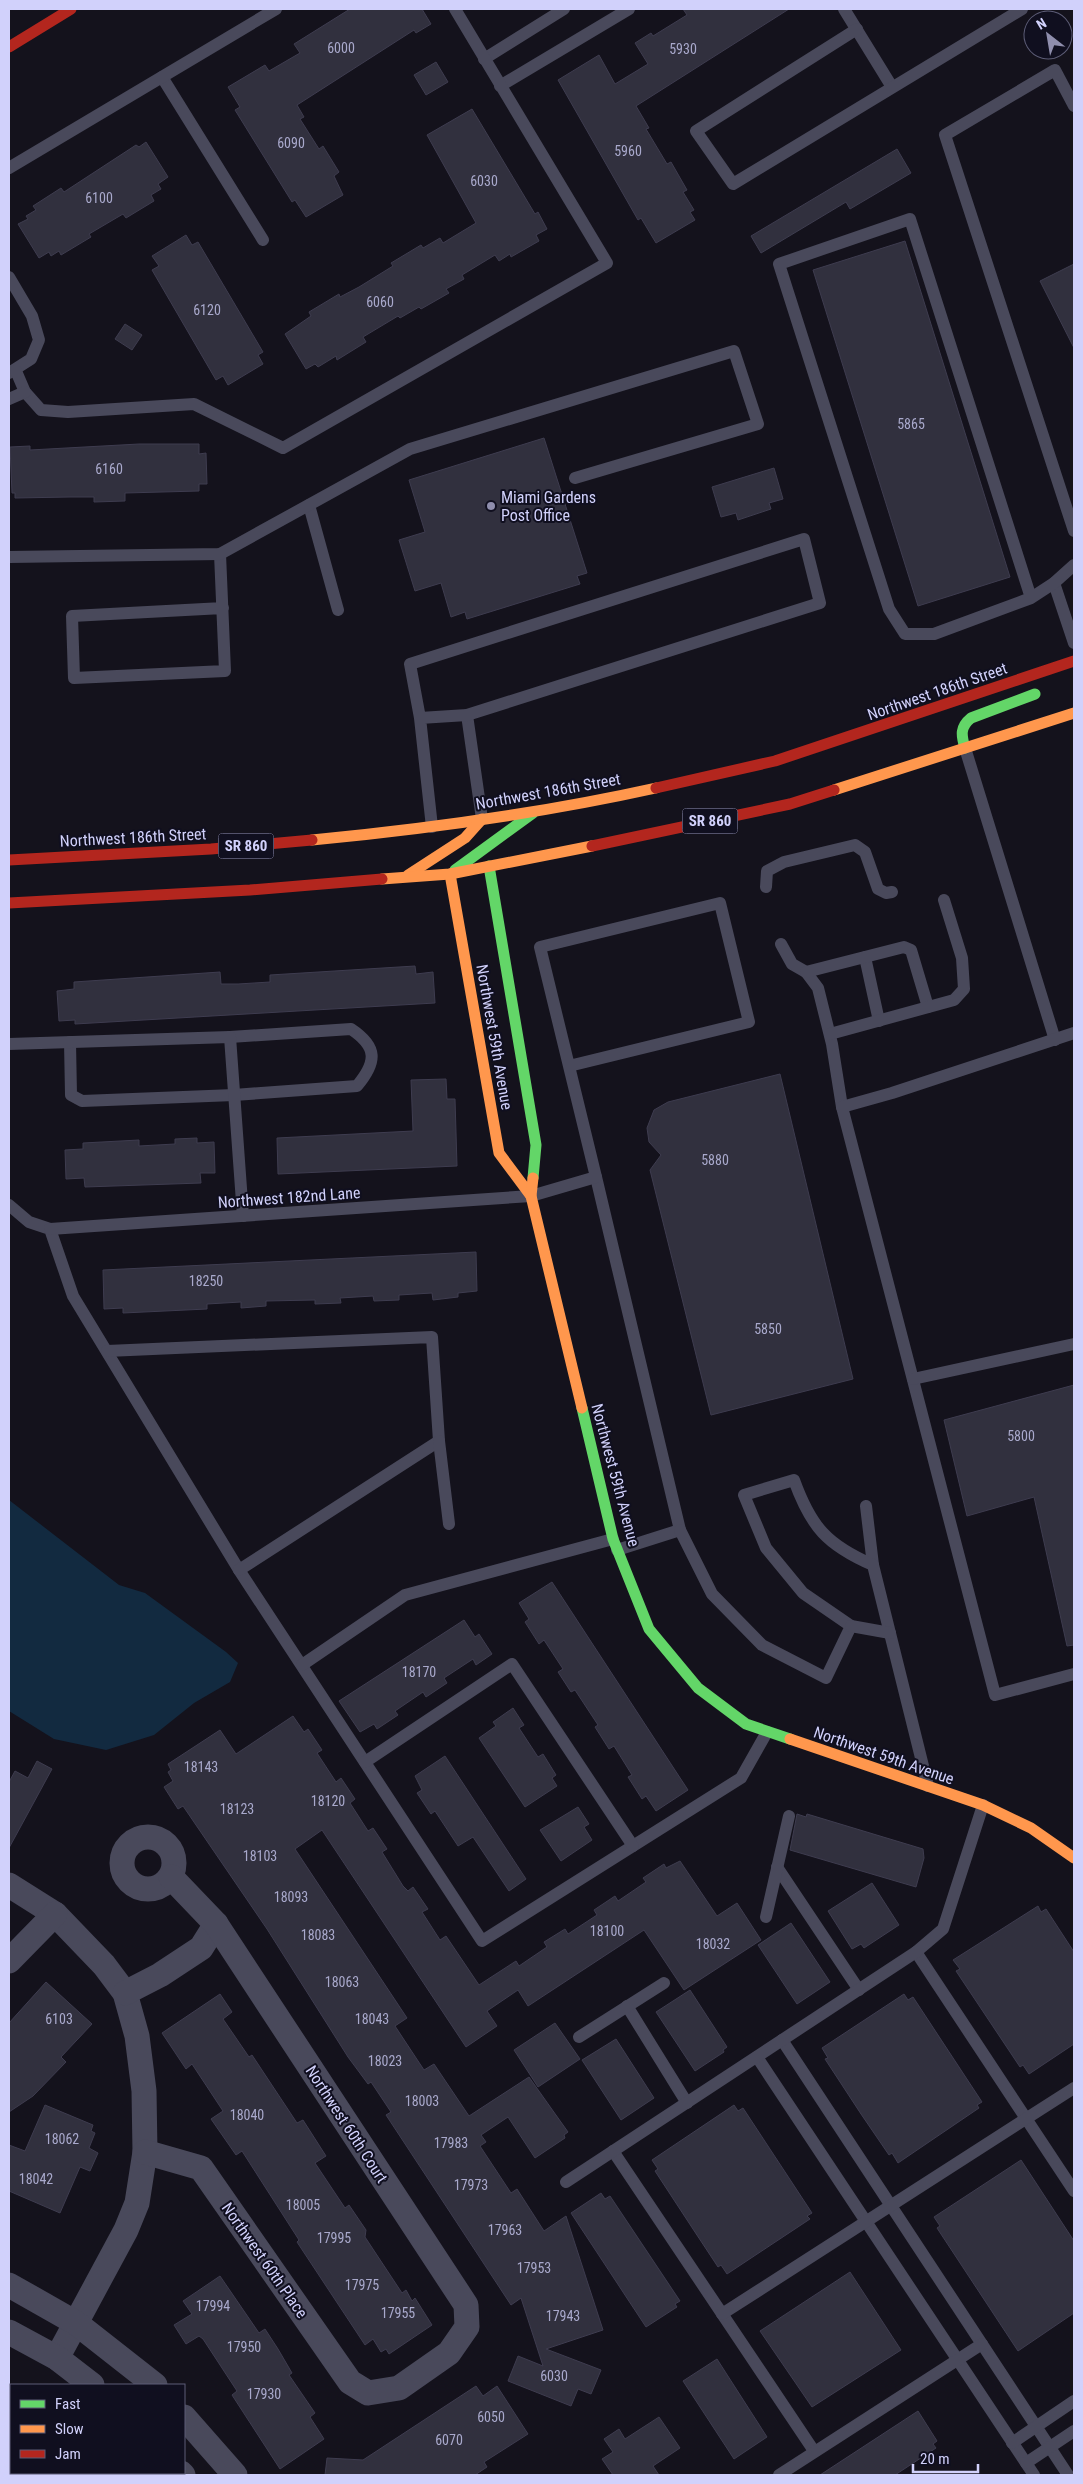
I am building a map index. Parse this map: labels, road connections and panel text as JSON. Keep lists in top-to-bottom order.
{
  "streets": {
    "main road": ["Northwest 186th Street", "SR 860", "Northwest 59th Avenue"],
    "street": ["Northwest 60th Court", "Northwest 60th Place"],
    "lane": ["Northwest 182nd Lane"]
  },
  "crossings": [
    ["SR 860", "Northwest 59th Avenue"],
    ["Northwest 59th Avenue", "Northwest 182nd Lane"],
    ["Northwest 60th Court", "Northwest 60th Place"]
  ],
  "places": ["Miami Gardens Post Office"],
  "house_numbers": [
    "6000",
    "5930",
    "6090",
    "5960",
    "6030",
    "6100",
    "6060",
    "6120",
    "5865",
    "6160",
    "5880",
    "18250",
    "5850",
    "5800",
    "18170",
    "18143",
    "18120",
    "18123",
    "18103",
    "18093",
    "18100",
    "18083",
    "18032",
    "18063",
    "6103",
    "18043",
    "18023",
    "18003",
    "18040",
    "18062",
    "17983",
    "18042",
    "17973",
    "18005",
    "17963",
    "17995",
    "17953",
    "17975",
    "17994",
    "17955",
    "17943",
    "17950",
    "6030",
    "17930",
    "6050",
    "6070"
  ],
  "legend": ["Fast", "Slow", "Jam"],
  "scale_bar": "20 m",
  "north": "top left"
}
